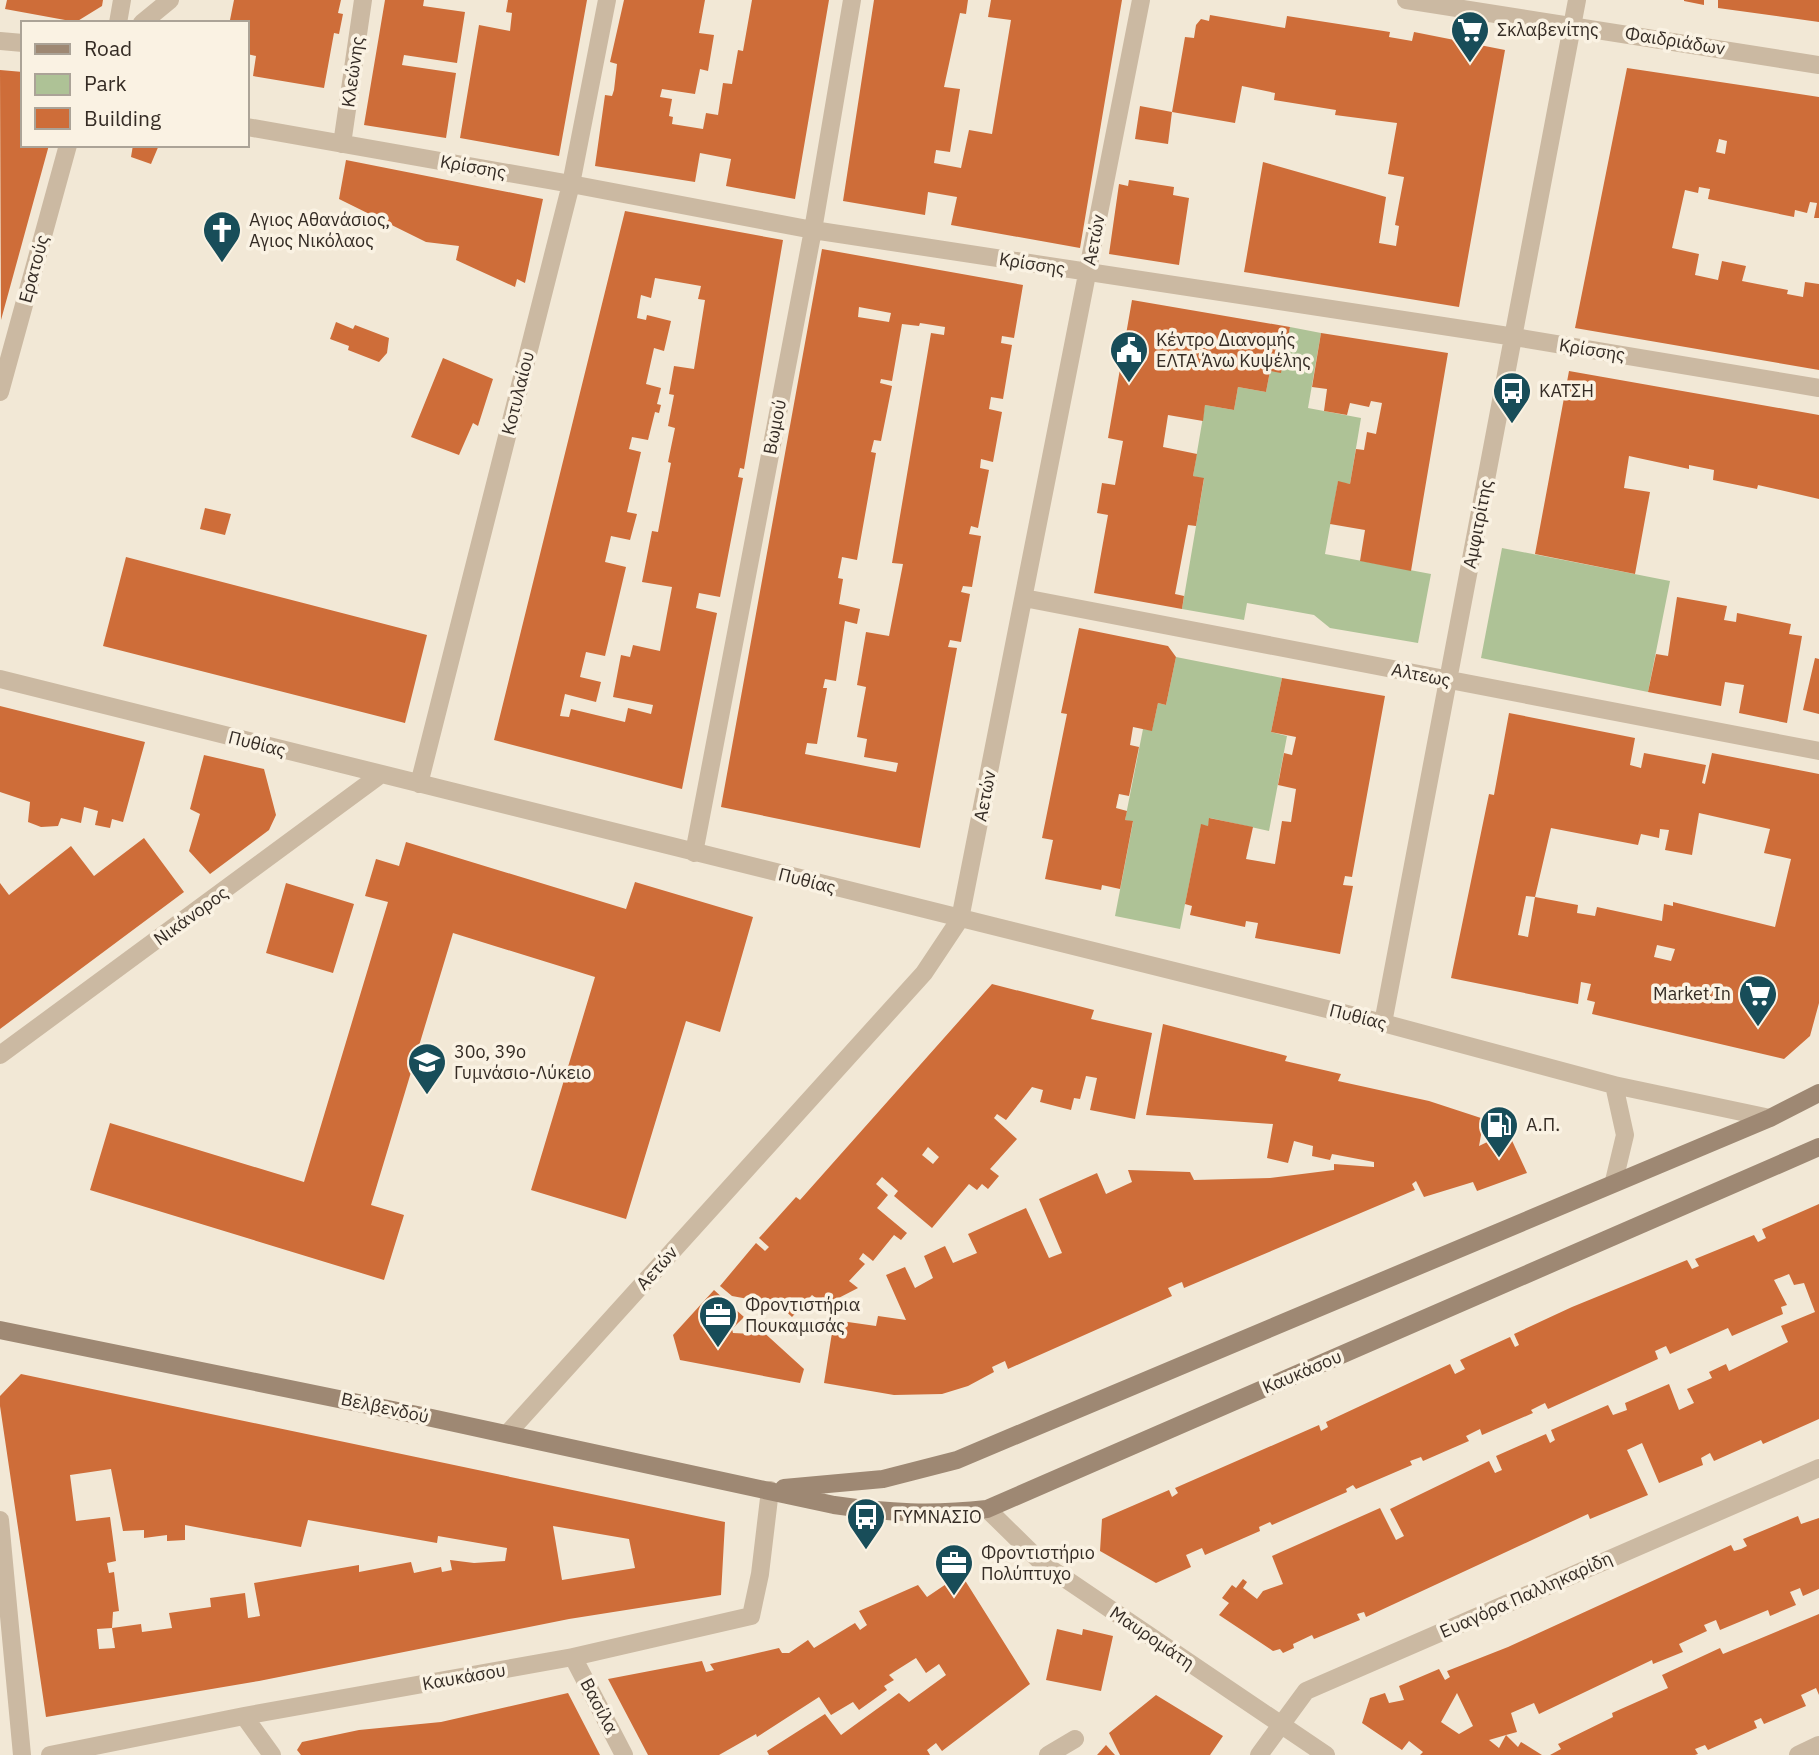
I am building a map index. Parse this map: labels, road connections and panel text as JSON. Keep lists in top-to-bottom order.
{
  "streets": {
    "street": [
      "Φαιδριάδων",
      "Κλεώνης",
      "Κρίσσης",
      "Αετών",
      "Ερατούς",
      "Κοτυλαίου",
      "Βωμού",
      "Αμφιτρίτης",
      "Αλτεως",
      "Πυθίας",
      "Νικάνορος",
      "Καυκάσου",
      "Βελβενδού",
      "Ευαγόρα Παλληκαρίδη",
      "Μαυρομάτη",
      "Βασίλα"
    ]
  },
  "crossings": [
    ["Φαιδριάδων", "Αμφιτρίτης"],
    ["Κλεώνης", "Κρίσσης"],
    ["Κρίσσης", "Αετών"],
    ["Κρίσσης", "Κοτυλαίου"],
    ["Κρίσσης", "Βωμού"],
    ["Κρίσσης", "Αμφιτρίτης"],
    ["Αετών", "Αλτεως"],
    ["Αετών", "Πυθίας"],
    ["Αετών", "Βελβενδού"],
    ["Κοτυλαίου", "Πυθίας"],
    ["Βωμού", "Πυθίας"],
    ["Αμφιτρίτης", "Αλτεως"],
    ["Αμφιτρίτης", "Πυθίας"],
    ["Πυθίας", "Νικάνορος"],
    ["Καυκάσου", "Βελβενδού"],
    ["Καυκάσου", "Μαυρομάτη"],
    ["Καυκάσου", "Βασίλα"],
    ["Ευαγόρα Παλληκαρίδη", "Μαυρομάτη"]
  ],
  "places": {
    "supermarket": ["Σκλαβενίτης", "Market In"],
    "church": ["Αγιος Αθανάσιος, Αγιος Νικόλαος"],
    "public building": ["Κέντρο Διανομής ΕΛΤΑ Άνω Κυψέλης"],
    "bus stop": ["ΚΑΤΣΗ", "ΓΥΜΝΑΣΙΟ"],
    "school or university": ["30ο, 39ο Γυμνάσιο-Λύκειο"],
    "fuel station": ["Α.Π."],
    "office": ["Φροντιστήρια Πουκαμισάς", "Φροντιστήριο Πολύπτυχο"]
  },
  "legend": ["Road", "Park", "Building"]
}
